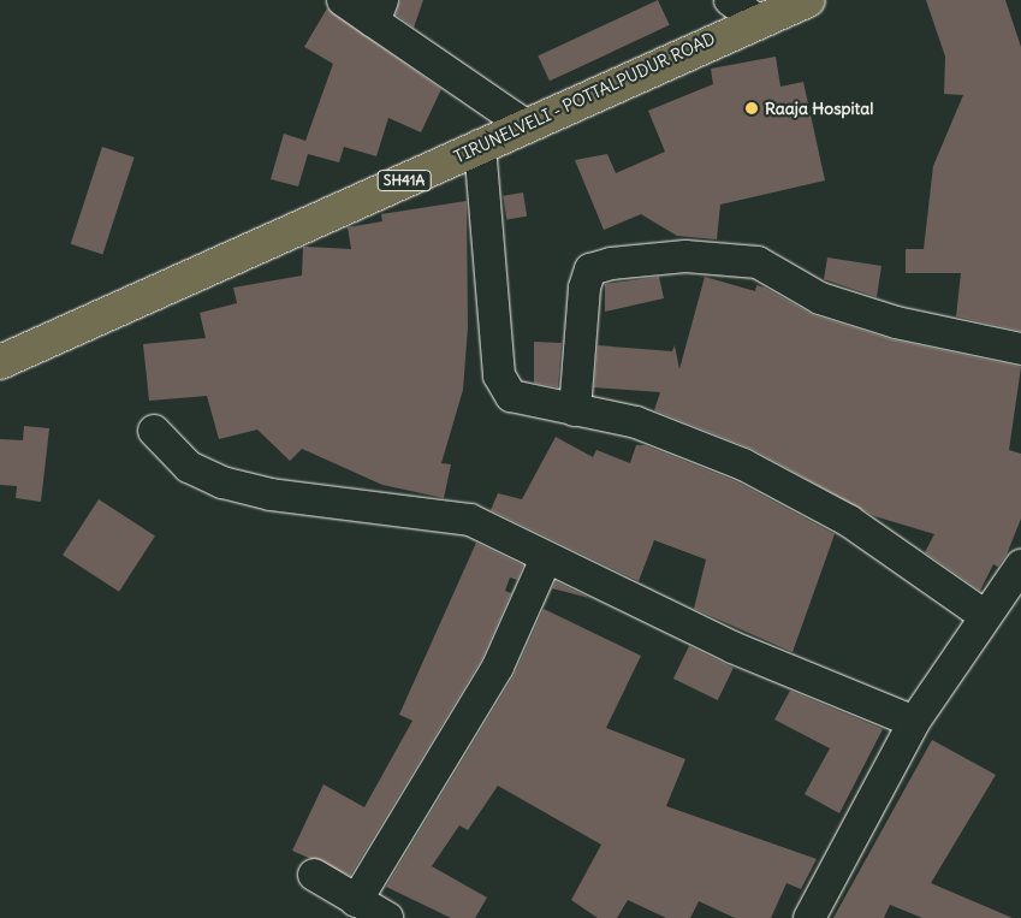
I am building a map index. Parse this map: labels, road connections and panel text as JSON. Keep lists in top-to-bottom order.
{
  "streets": {
    "main road": ["TIRUNELVELI - POTTALPUDUR ROAD", "SH41A"]
  },
  "places": ["Raaja Hospital"]
}
